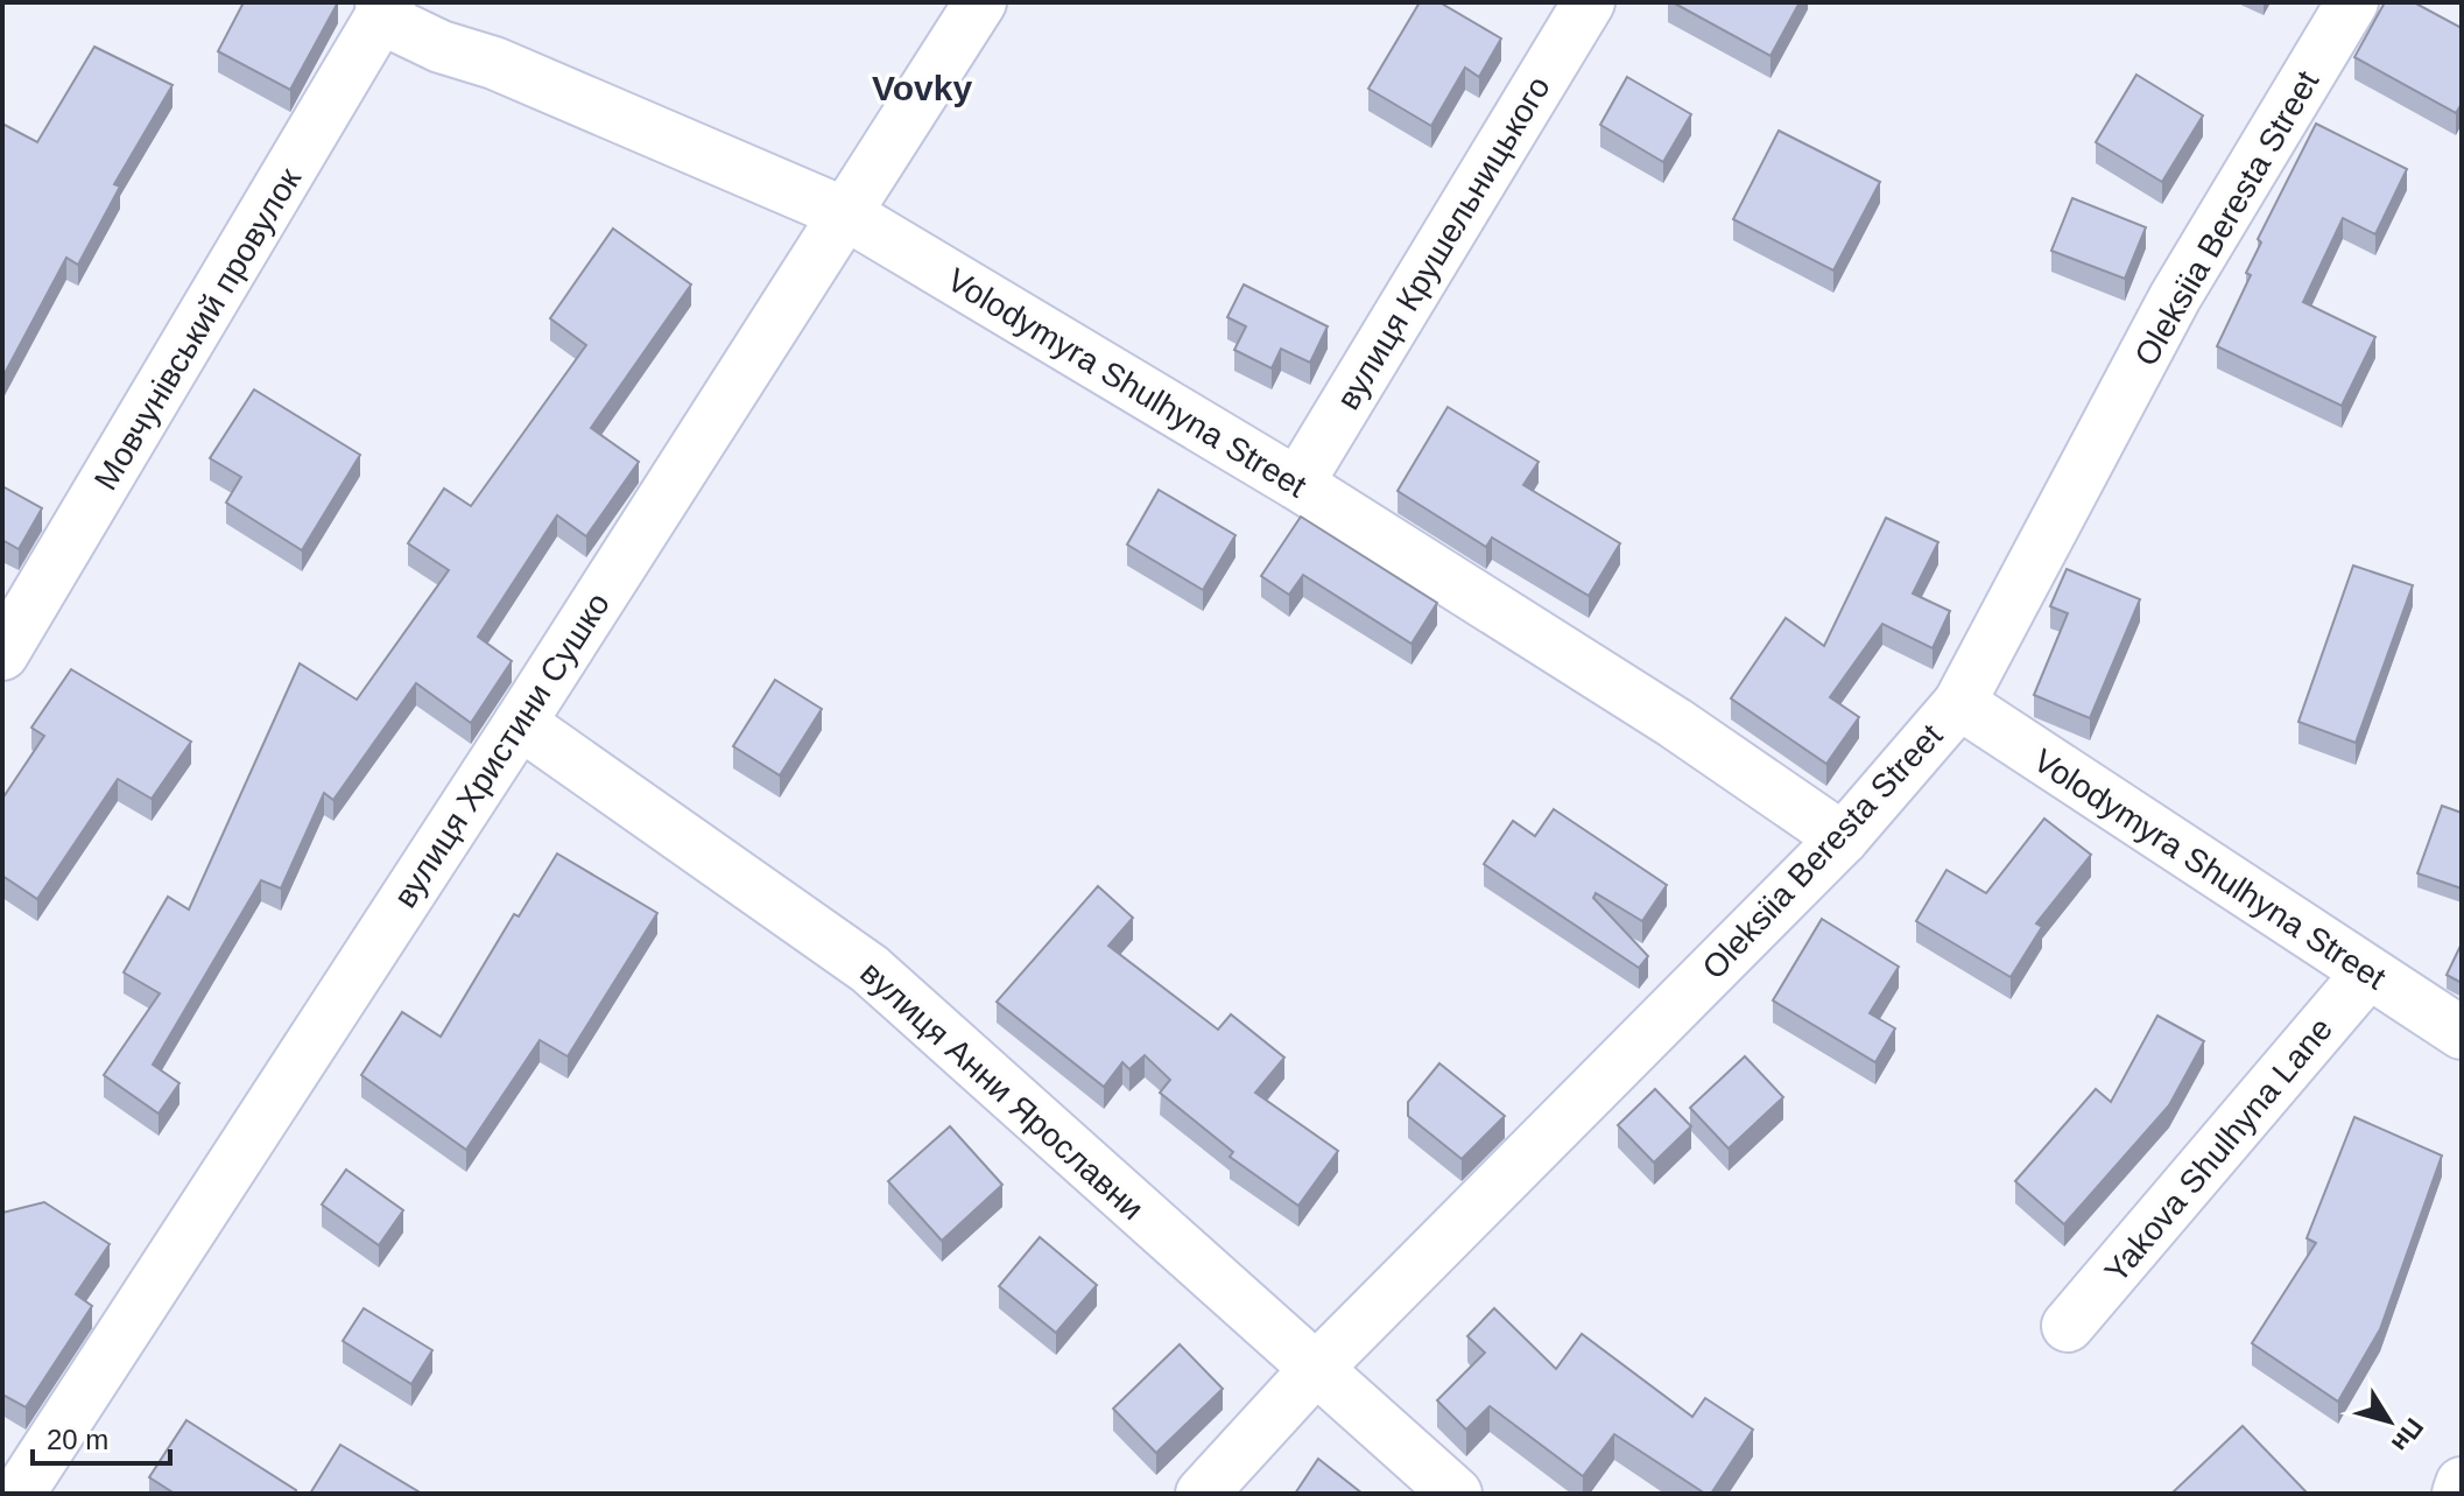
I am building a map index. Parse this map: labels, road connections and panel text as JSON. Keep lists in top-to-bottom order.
{
  "streets": {
    "street": [
      "Oleksiia Beresta Street",
      "вулиця Крушельницького",
      "Мовчунівський провулок",
      "Volodymyra Shulhyna Street",
      "вулиця Христини Сушко",
      "вулиця Анни Ярославни",
      "Yakova Shulhyna Lane"
    ]
  },
  "crossings": [
    ["Oleksiia Beresta Street", "Volodymyra Shulhyna Street"],
    ["Oleksiia Beresta Street", "вулиця Анни Ярославни"],
    ["вулиця Крушельницького", "Volodymyra Shulhyna Street"],
    ["Мовчунівський провулок", "Volodymyra Shulhyna Street"],
    ["Volodymyra Shulhyna Street", "вулиця Христини Сушко"],
    ["Volodymyra Shulhyna Street", "Yakova Shulhyna Lane"],
    ["вулиця Христини Сушко", "вулиця Анни Ярославни"]
  ],
  "districts": ["Vovky"],
  "scale_bar": "20 m",
  "north": "bottom right"
}
